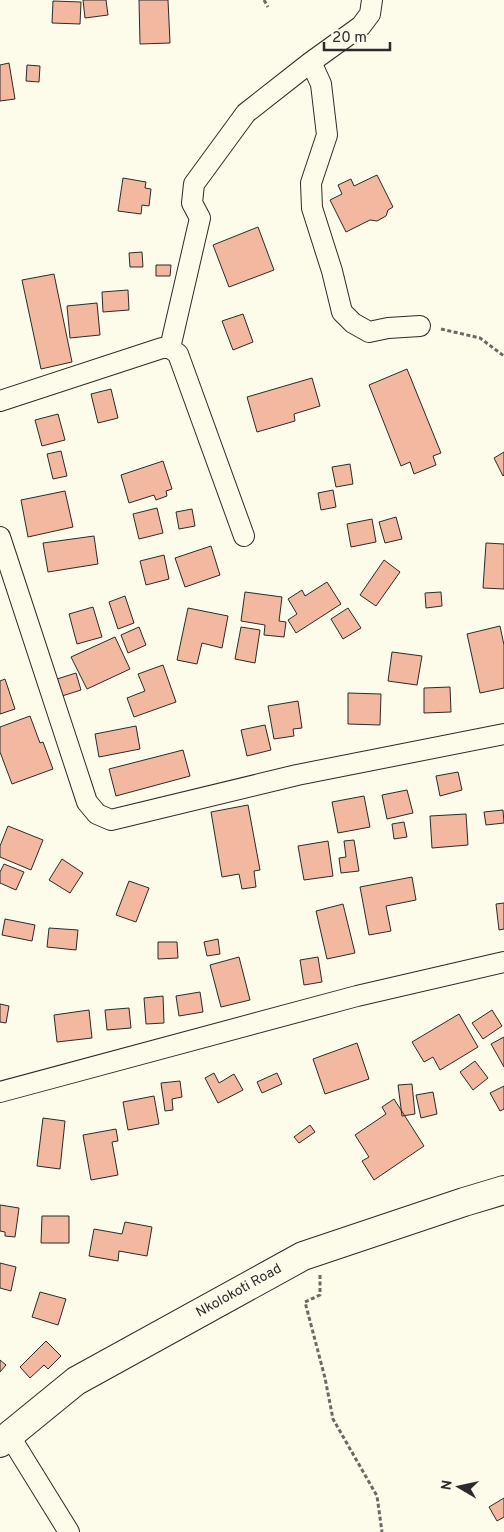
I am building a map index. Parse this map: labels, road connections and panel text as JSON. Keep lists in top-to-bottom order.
{
  "streets": {
    "main road": ["Nkolokoti Road"]
  },
  "scale_bar": "20 m",
  "north": "left"
}
